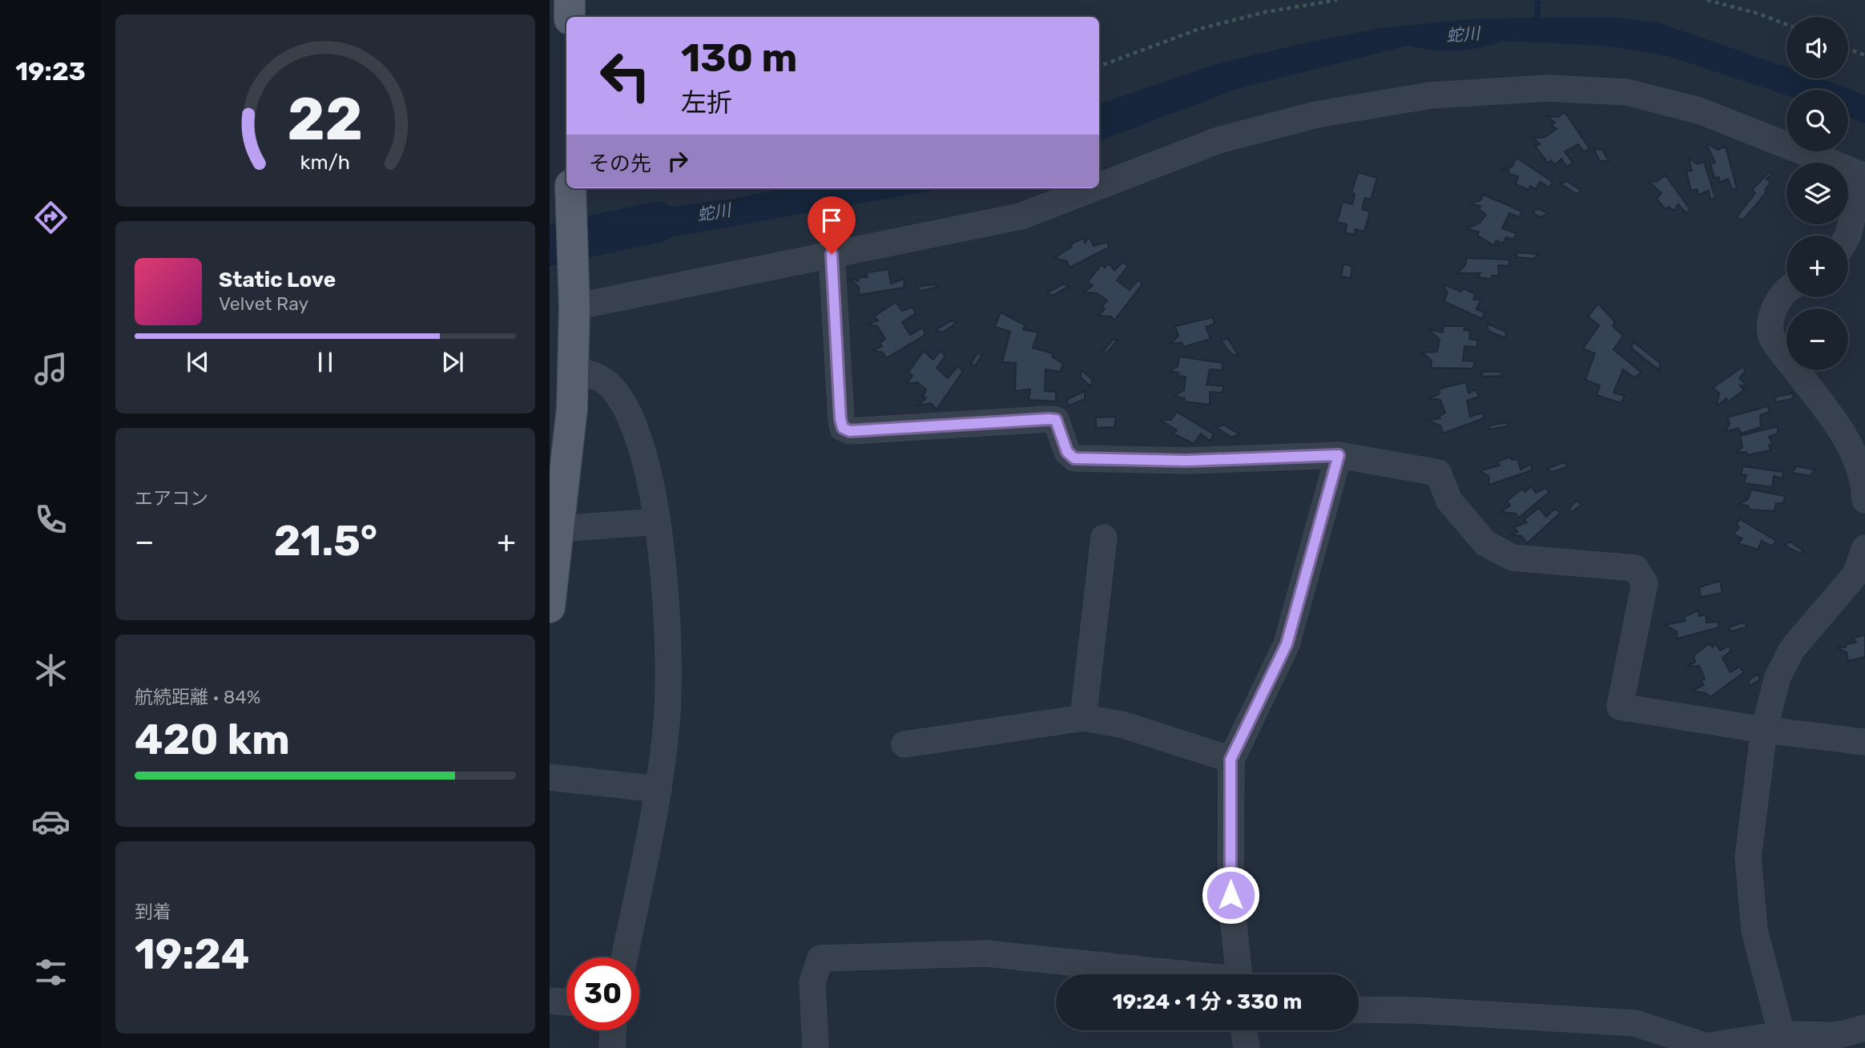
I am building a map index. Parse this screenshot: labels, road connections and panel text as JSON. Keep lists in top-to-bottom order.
{
  "water": ["蛇川"],
  "page": {
    "tabs": "19:23",
    "map_buttons": ["+", "−"],
    "turn": ["130 m", "左折"],
    "then": "その先",
    "song": ["Static Love", "Velvet Ray"],
    "tile": [
      "エアコン",
      ["航続距離 · 84%", "420 km"],
      ["到着", "19:24"]
    ],
    "heat": ["−", "21.5°", "+"],
    "limit": "30",
    "trip": "19:24 · 1 分 · 330 m",
    "gauge": ["22", "km/h"]
  }
}
